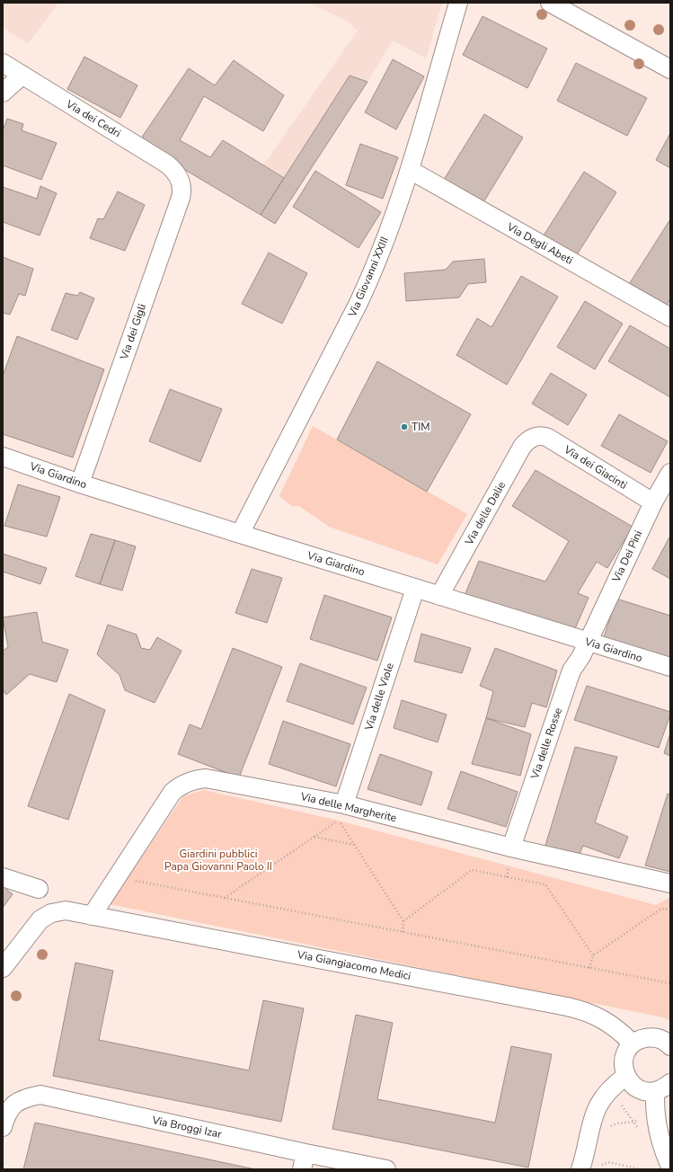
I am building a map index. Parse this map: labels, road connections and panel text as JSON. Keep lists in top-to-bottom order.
{
  "streets": {
    "street": [
      "Via dei Cedri",
      "Via Degli Abeti",
      "Via Giovanni XXIII",
      "Via dei Gigli",
      "Via dei Giacinti",
      "Via Giardino",
      "Via delle Dalie",
      "Via Dei Pini",
      "Via delle Viole",
      "Via delle Rosse",
      "Via delle Margherite",
      "Via Giangiacomo Medici",
      "Via Broggi Izar"
    ]
  },
  "crossings": [
    ["Via dei Cedri", "Via dei Gigli"],
    ["Via Degli Abeti", "Via Giovanni XXIII"],
    ["Via Giovanni XXIII", "Via Giardino"],
    ["Via dei Gigli", "Via Giardino"],
    ["Via dei Giacinti", "Via delle Dalie"],
    ["Via dei Giacinti", "Via Dei Pini"],
    ["Via Giardino", "Via delle Dalie"],
    ["Via Giardino", "Via Dei Pini"],
    ["Via Giardino", "Via delle Viole"],
    ["Via Giardino", "Via delle Rosse"],
    ["Via Dei Pini", "Via delle Rosse"],
    ["Via delle Viole", "Via delle Margherite"],
    ["Via delle Rosse", "Via delle Margherite"],
    ["Via delle Margherite", "Via Giangiacomo Medici"]
  ],
  "parks": ["Giardini pubblici Papa Giovanni Paolo II"],
  "places": ["TIM"]
}
